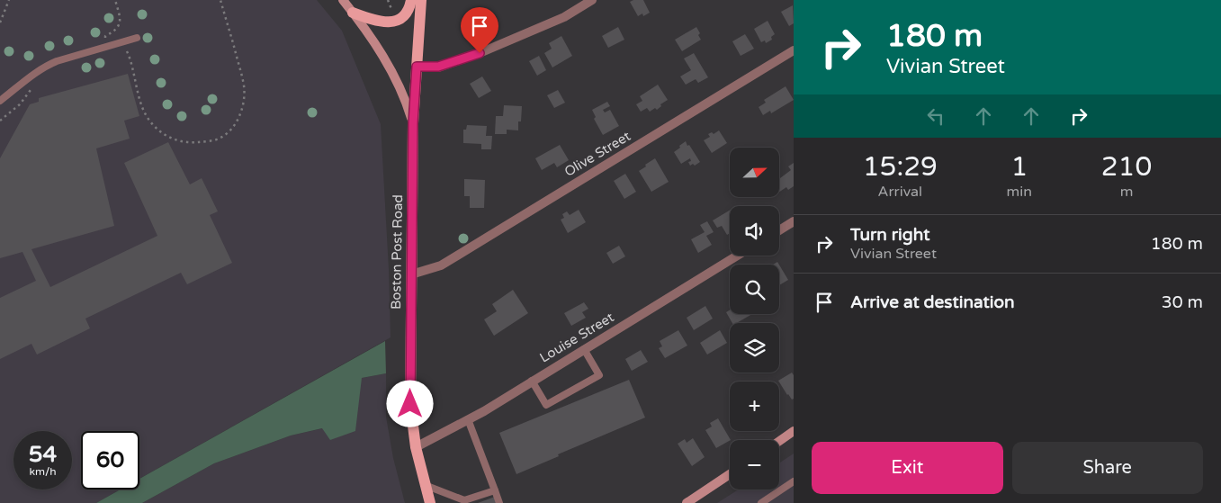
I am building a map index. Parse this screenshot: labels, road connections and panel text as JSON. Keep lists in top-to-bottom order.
{
  "streets": {
    "main road": ["Boston Post Road"],
    "street": ["Olive Street", "Louise Street"]
  },
  "crossings": [
    ["Olive Street", "Boston Post Road"],
    ["Boston Post Road", "Louise Street"]
  ],
  "north": "right",
  "page": {
    "turn": ["180 m", "Vivian Street"],
    "eta": [
      "15:29",
      "Arrival",
      "1",
      "min",
      "210",
      "m"
    ],
    "map_buttons": ["+", "−"],
    "list": [
      {
        "name": "Turn right",
        "note": "Vivian Street",
        "value": "180 m"
      },
      {
        "name": "Arrive at destination",
        "value": "30 m"
      }
    ],
    "speed": "54 km/h",
    "limit": "60",
    "buttons": ["Exit", "Share"]
  }
}
